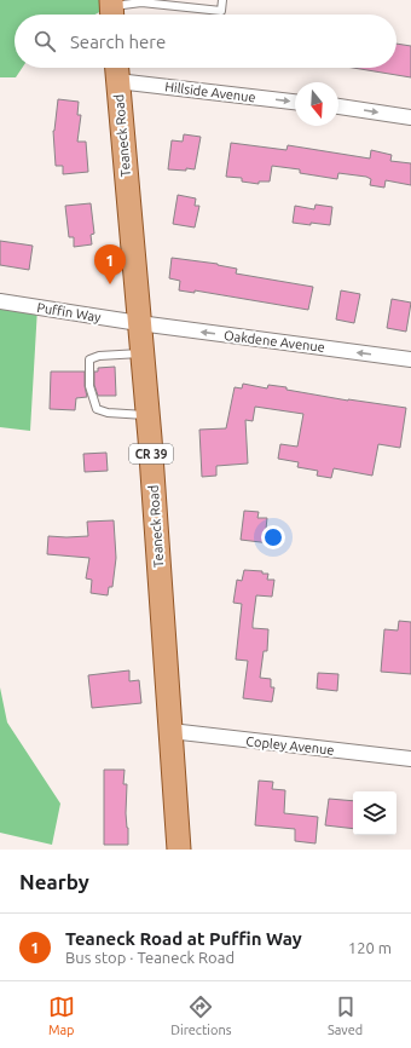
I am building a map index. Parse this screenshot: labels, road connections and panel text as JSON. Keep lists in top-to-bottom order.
{
  "streets": {
    "main road": ["Teaneck Road", "CR 39"],
    "street": [
      "Hillside Avenue",
      "Puffin Way",
      "Oakdene Avenue",
      "Copley Avenue"
    ]
  },
  "crossings": [
    ["Hillside Avenue", "Teaneck Road"],
    ["Teaneck Road", "Puffin Way"],
    ["Teaneck Road", "Oakdene Avenue"],
    ["Teaneck Road", "Copley Avenue"],
    ["Puffin Way", "Oakdene Avenue"]
  ],
  "one_way": ["Hillside Avenue", "Oakdene Avenue"],
  "north": "bottom",
  "page": {
    "search": "Search here",
    "pins": "1",
    "heading": "Nearby",
    "list": [
      {
        "mark": "1",
        "name": "Teaneck Road at Puffin Way",
        "note": "Bus stop · Teaneck Road",
        "value": "120 m"
      }
    ],
    "nav": ["Map", "Directions", "Saved"]
  }
}
